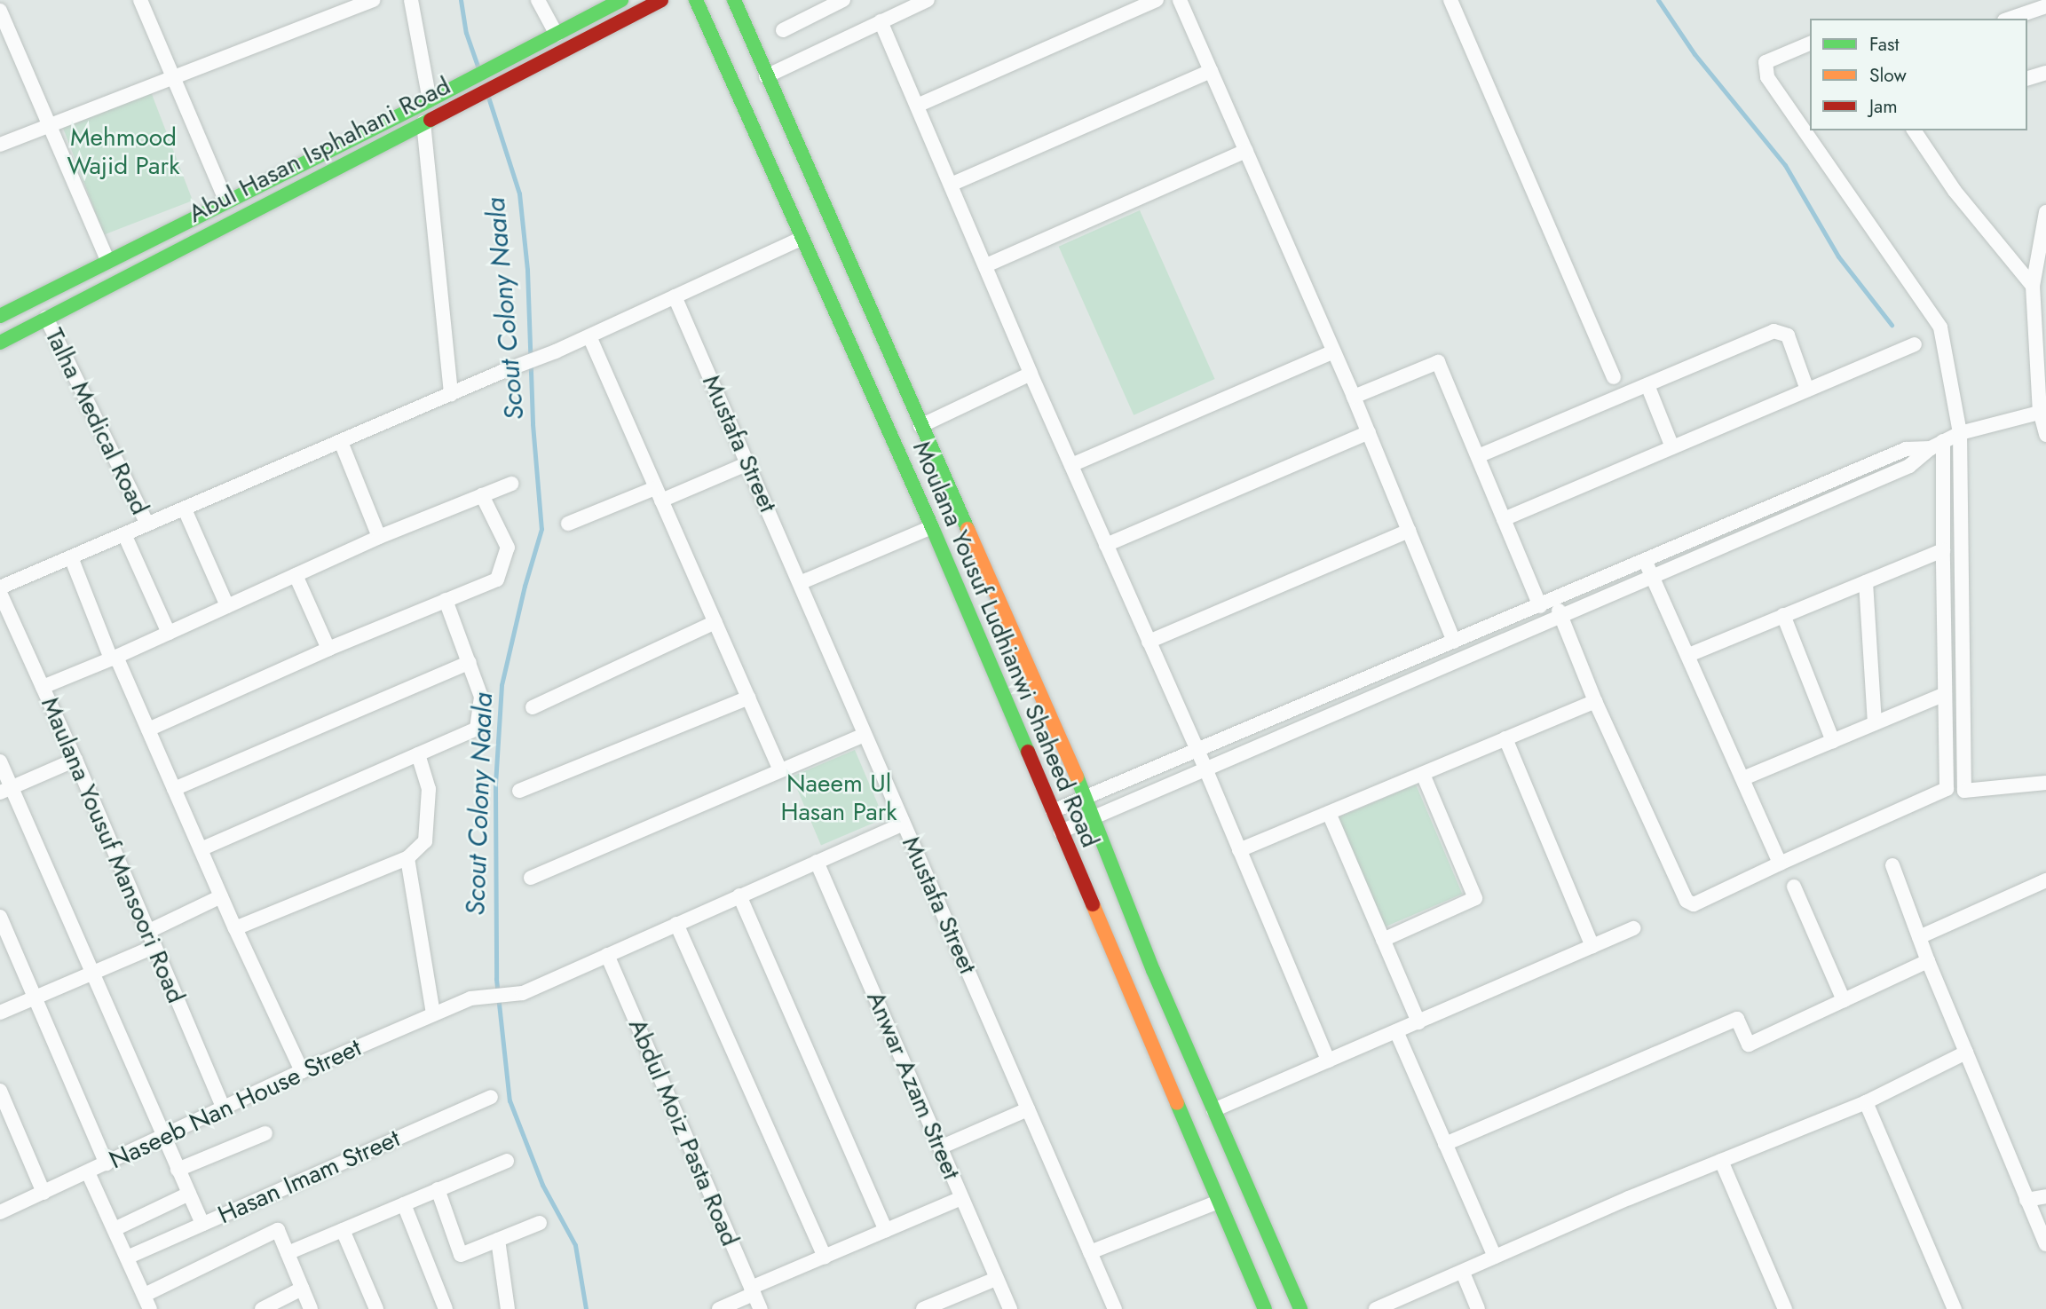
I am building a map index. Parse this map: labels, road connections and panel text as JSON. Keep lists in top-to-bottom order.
{
  "streets": {
    "street": [
      "Abul Hasan Isphahani Road",
      "Talha Medical Road",
      "Mustafa Street",
      "Moulana Yousuf Ludhianwi Shaheed Road",
      "Maulana Yousuf Mansoori Road",
      "Аnwar Azam Street",
      "Naseeb Nan House Street",
      "Abdul Moiz Pasta Road",
      "Hasan Imam Street"
    ]
  },
  "crossings": [
    ["Abul Hasan Isphahani Road", "Talha Medical Road"],
    ["Mustafa Street", "Naseeb Nan House Street"],
    ["Maulana Yousuf Mansoori Road", "Naseeb Nan House Street"],
    ["Аnwar Azam Street", "Naseeb Nan House Street"],
    ["Naseeb Nan House Street", "Abdul Moiz Pasta Road"]
  ],
  "water": ["Scout Colony Naala"],
  "parks": ["Mehmood Wajid Park", "Naeem Ul Hasan Park"],
  "legend": ["Fast", "Slow", "Jam"]
}
